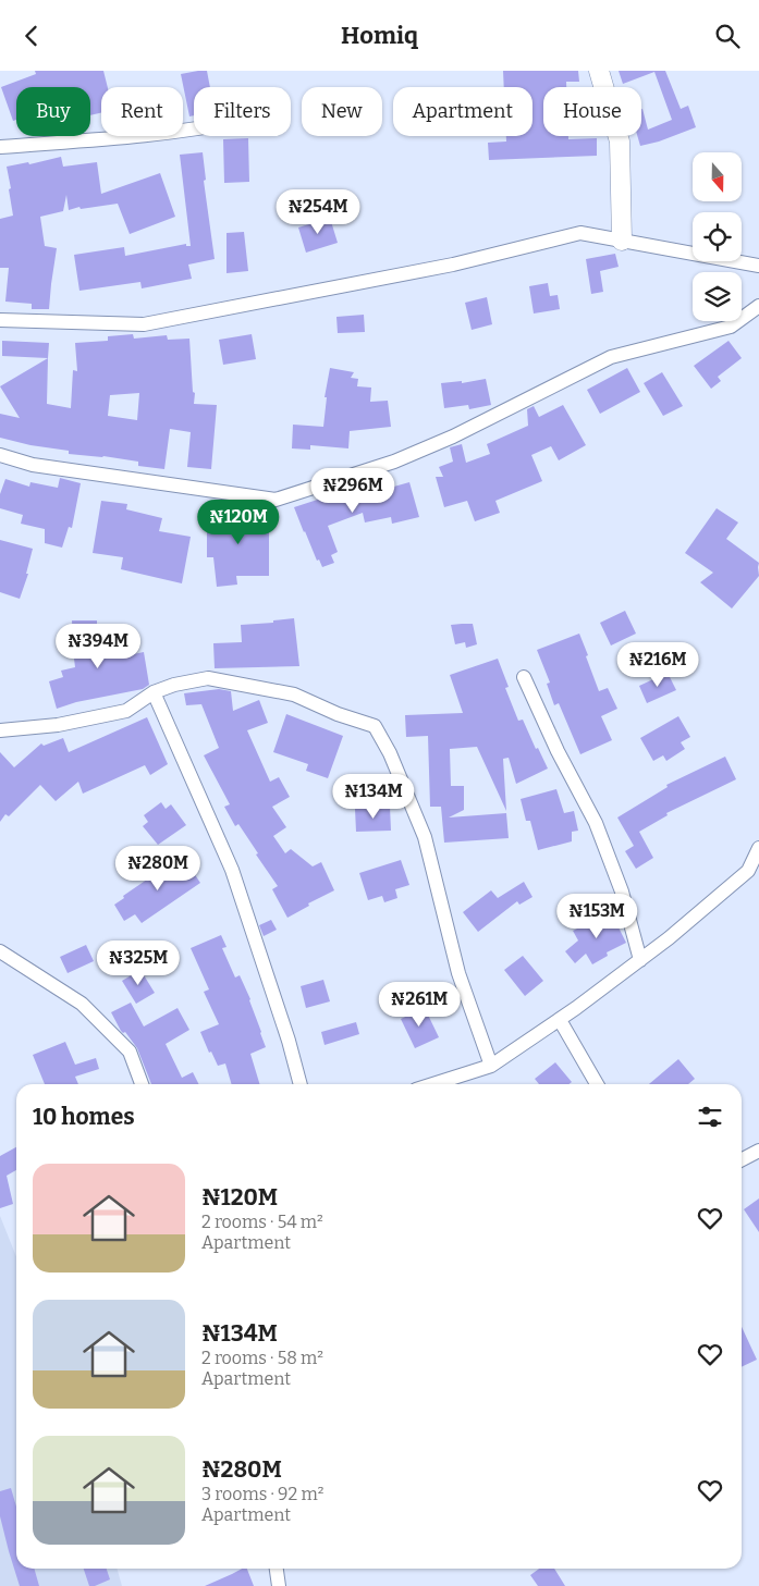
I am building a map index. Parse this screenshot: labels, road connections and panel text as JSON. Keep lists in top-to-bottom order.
{
  "north": "bottom",
  "page": {
    "header": "Homiq",
    "chip": [
      "Buy",
      "Rent",
      "Filters",
      "New",
      "Apartment",
      "House"
    ],
    "price": [
      "₦254M",
      "₦296M",
      "₦120M",
      "₦394M",
      "₦216M",
      "₦134M",
      "₦280M",
      "₦153M",
      "₦325M",
      "₦261M"
    ],
    "heading": "10 homes",
    "list": [
      {
        "name": "₦120M",
        "note": "2 rooms · 54 m² · Apartment"
      },
      {
        "name": "₦134M",
        "note": "2 rooms · 58 m² · Apartment"
      },
      {
        "name": "₦280M",
        "note": "3 rooms · 92 m² · Apartment"
      }
    ]
  }
}
